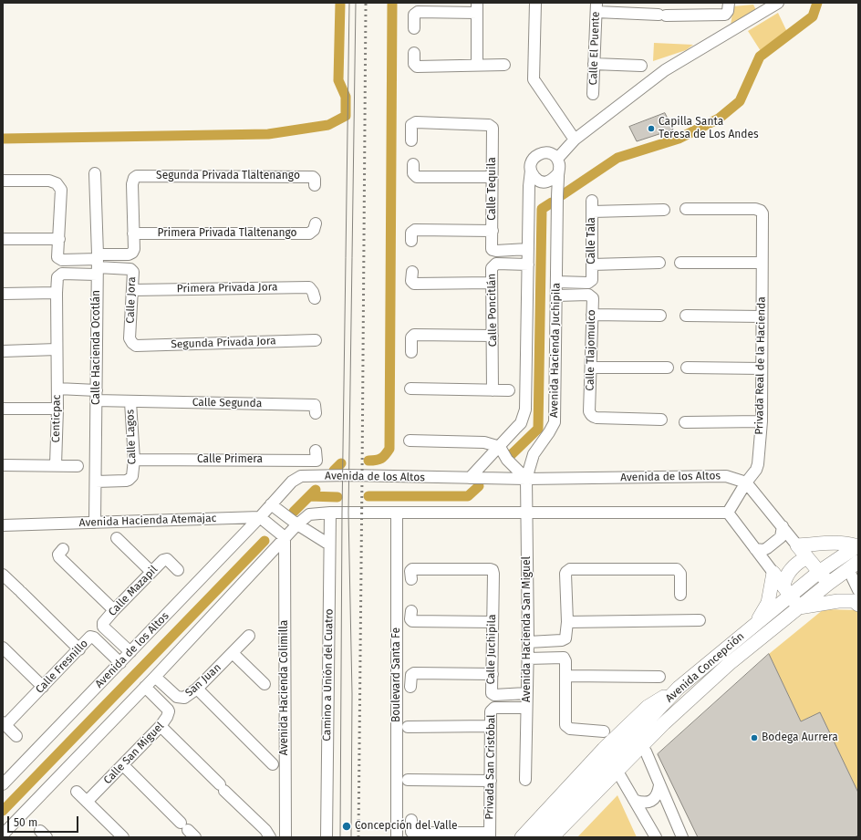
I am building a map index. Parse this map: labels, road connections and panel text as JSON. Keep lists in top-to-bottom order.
{
  "streets": {
    "main road": ["Avenida Concepción"],
    "street": [
      "Calle El Puente",
      "Segunda Privada Tlaltenango",
      "Calle Tequila",
      "Primera Privada Tlaltenango",
      "Calle Tala",
      "Primera Privada Jora",
      "Calle Jora",
      "Calle Poncitlán",
      "Segunda Privada Jora",
      "Calle Hacienda Ocotlán",
      "Avenida Hacienda Juchipila",
      "Calle Tlajomulco",
      "Privada Real de la Hacienda",
      "Calle Segunda",
      "Centicpac",
      "Calle Lagos",
      "Calle Primera",
      "Avenida de los Altos",
      "Avenida Hacienda Atemajac",
      "Calle Mazapil",
      "Avenida Hacienda San Miguel",
      "Calle Juchipila",
      "Calle Fresnillo",
      "Camino a Unión del Cuatro",
      "Boulevard Santa Fe",
      "San Juan",
      "Avenida Hacienda Colimilla",
      "Calle San Miguel",
      "Privada San Cristóbal"
    ]
  },
  "crossings": [
    ["Segunda Privada Tlaltenango", "Primera Privada Tlaltenango"],
    ["Calle Tala", "Avenida Hacienda Juchipila"],
    ["Primera Privada Jora", "Calle Jora"],
    ["Calle Jora", "Segunda Privada Jora"],
    ["Calle Jora", "Calle Hacienda Ocotlán"],
    ["Calle Hacienda Ocotlán", "Centicpac"],
    ["Calle Hacienda Ocotlán", "Calle Lagos"],
    ["Calle Hacienda Ocotlán", "Avenida Hacienda Atemajac"],
    ["Avenida Hacienda Juchipila", "Calle Tlajomulco"],
    ["Avenida Hacienda Juchipila", "Avenida de los Altos"],
    ["Avenida Hacienda Juchipila", "Avenida Hacienda San Miguel"],
    ["Privada Real de la Hacienda", "Avenida de los Altos"],
    ["Calle Segunda", "Centicpac"],
    ["Calle Segunda", "Calle Lagos"],
    ["Centicpac", "Calle Lagos"],
    ["Calle Lagos", "Calle Primera"],
    ["Avenida de los Altos", "Avenida Hacienda Atemajac"],
    ["Avenida de los Altos", "Calle Mazapil"],
    ["Avenida de los Altos", "Avenida Hacienda San Miguel"],
    ["Avenida de los Altos", "Calle Fresnillo"],
    ["Avenida Hacienda San Miguel", "Calle Juchipila"],
    ["Avenida Hacienda San Miguel", "Privada San Cristóbal"]
  ],
  "places": ["Capilla Santa Teresa de Los Andes", "Bodega Aurrera", "Concepción del Valle"],
  "scale_bar": "50 m"
}
